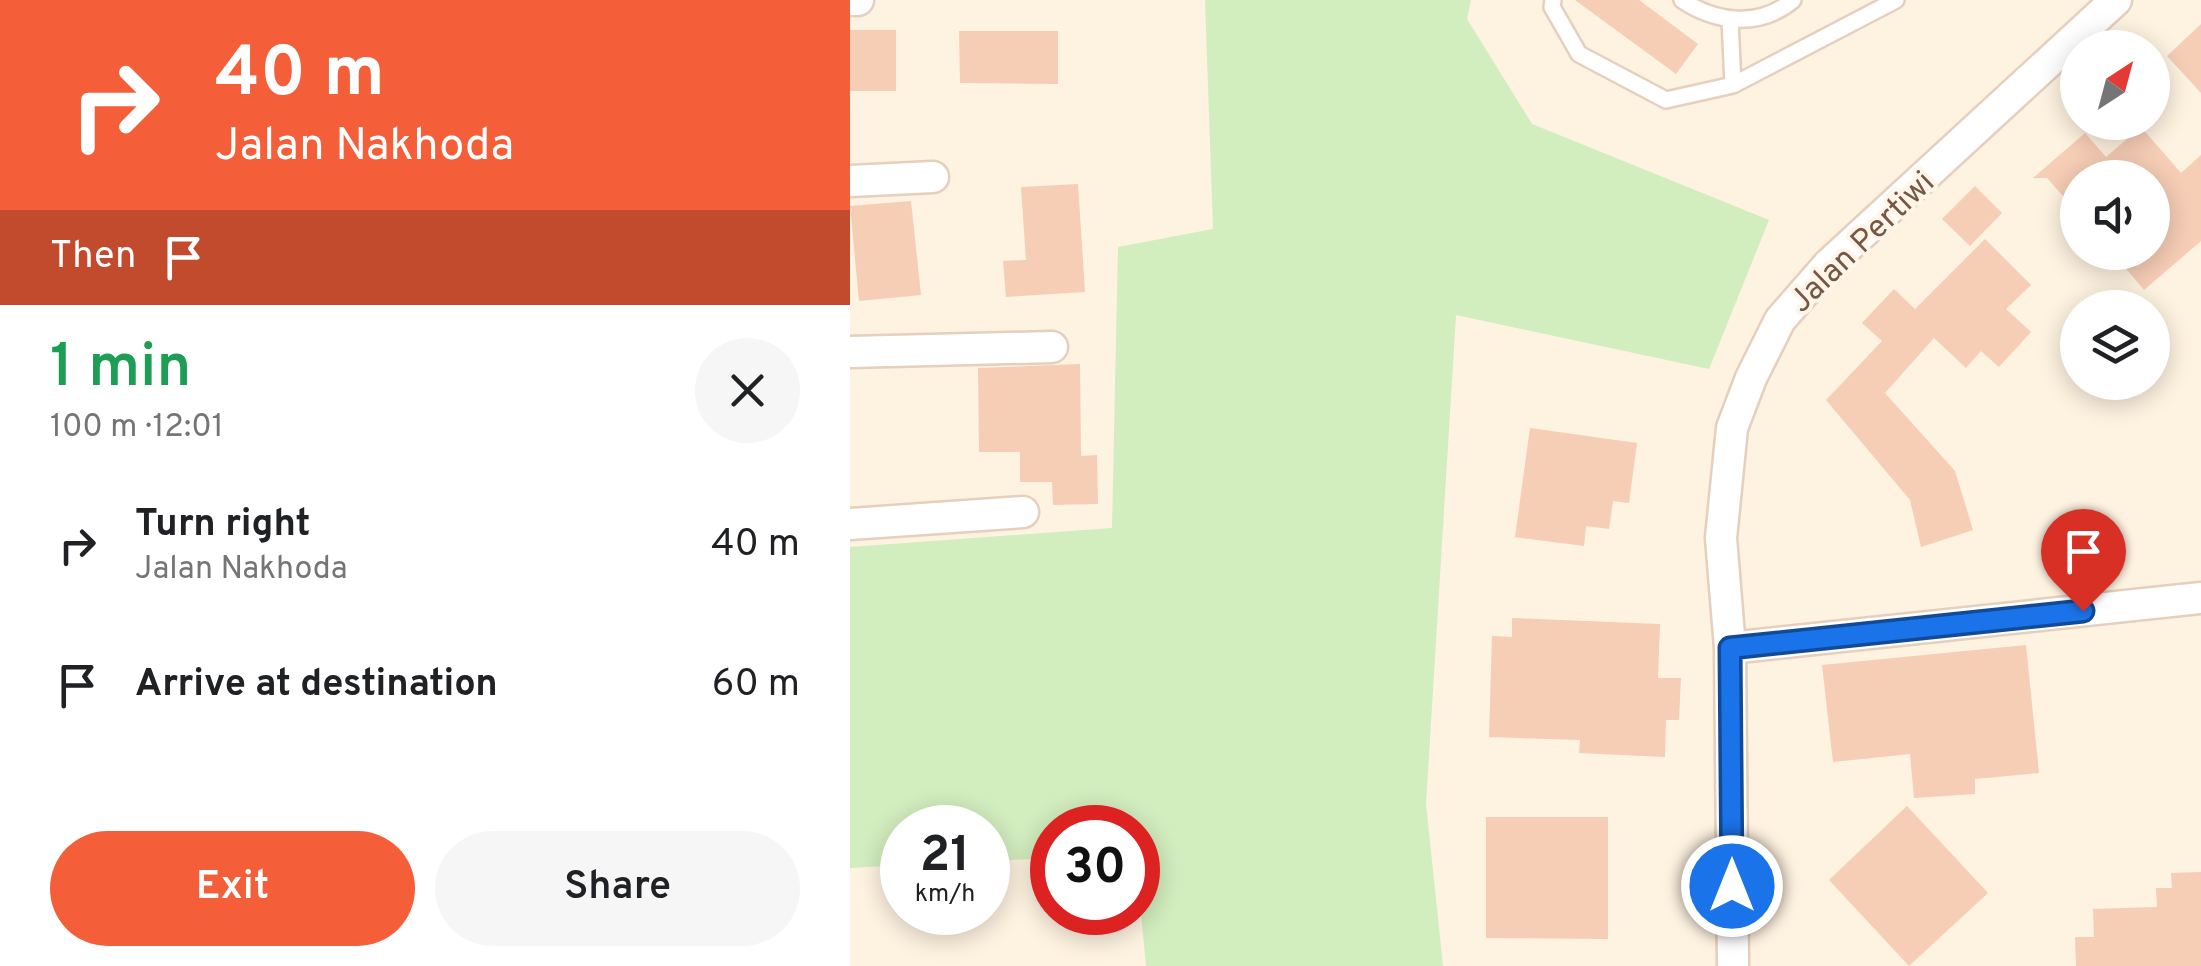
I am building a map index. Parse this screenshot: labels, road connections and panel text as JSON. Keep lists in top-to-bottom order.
{
  "streets": {
    "street": ["Jalan Pertiwi"]
  },
  "north": "top right",
  "page": {
    "turn": ["40 m", "Jalan Nakhoda"],
    "then": "Then",
    "heading": ["1 min", "100 m · 12:01"],
    "list": [
      {
        "name": "Turn right",
        "note": "Jalan Nakhoda",
        "value": "40 m"
      },
      {
        "name": "Arrive at destination",
        "value": "60 m"
      }
    ],
    "speed": "21 km/h",
    "limit": "30",
    "buttons": ["Exit", "Share"]
  }
}
